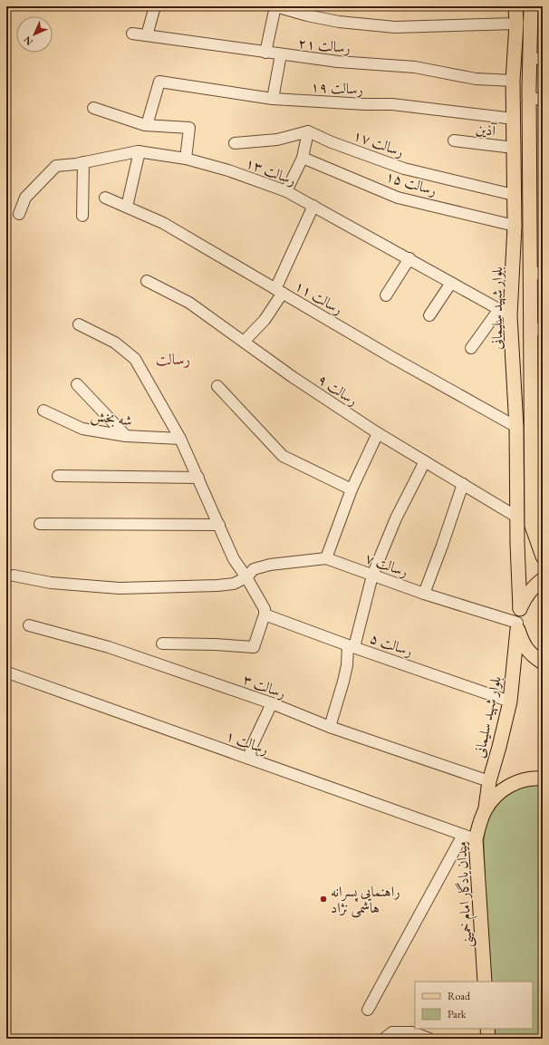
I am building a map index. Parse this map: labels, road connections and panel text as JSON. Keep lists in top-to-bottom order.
{
  "streets": {
    "main road": ["بلوار شهید سلیمانی", "میدان یادگار امام خمینی"],
    "street": [
      "رسالت ۲۱",
      "رسالت ۱۹",
      "آذین",
      "رسالت ۱۷",
      "رسالت ۱۳",
      "رسالت ۱۵",
      "رسالت ۱۱",
      "رسالت ۹",
      "شه بخش",
      "رسالت ۷",
      "رسالت ۵",
      "رسالت ۳",
      "رسالت ۱"
    ]
  },
  "crossings": [
    ["رسالت ۲۱", "بلوار شهید سلیمانی"],
    ["رسالت ۱۹", "بلوار شهید سلیمانی"],
    ["آذین", "بلوار شهید سلیمانی"],
    ["رسالت ۱۷", "بلوار شهید سلیمانی"],
    ["رسالت ۱۳", "بلوار شهید سلیمانی"],
    ["رسالت ۱۵", "بلوار شهید سلیمانی"],
    ["رسالت ۱۱", "بلوار شهید سلیمانی"],
    ["بلوار شهید سلیمانی", "رسالت ۹"],
    ["بلوار شهید سلیمانی", "رسالت ۷"],
    ["بلوار شهید سلیمانی", "رسالت ۵"],
    ["بلوار شهید سلیمانی", "رسالت ۳"],
    ["بلوار شهید سلیمانی", "میدان یادگار امام خمینی"],
    ["رسالت ۱", "میدان یادگار امام خمینی"]
  ],
  "districts": ["رسالت"],
  "places": ["راهنمایی پسرانه هاشمی نژاد"],
  "legend": ["Road", "Park"],
  "north": "bottom left"
}
